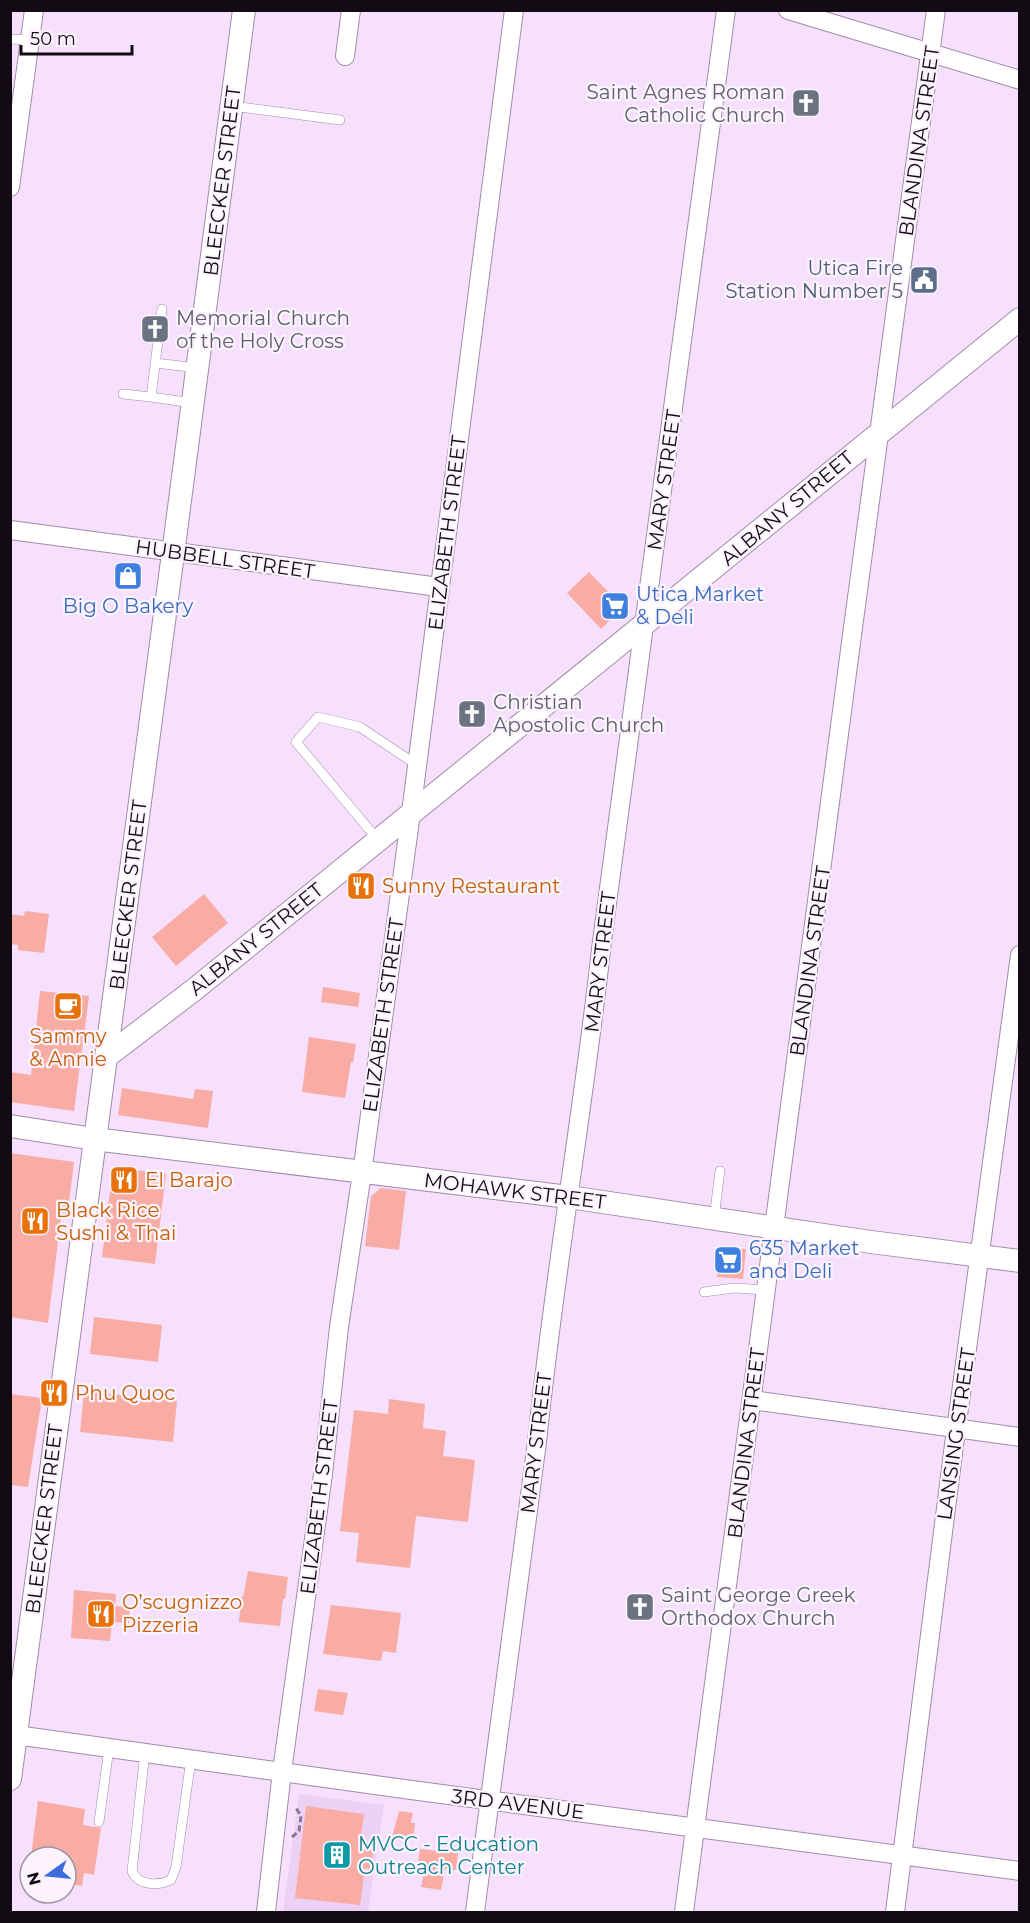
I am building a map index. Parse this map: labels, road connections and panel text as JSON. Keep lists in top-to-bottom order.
{
  "streets": {
    "street": [
      "BLANDINA STREET",
      "BLEECKER STREET",
      "MARY STREET",
      "ALBANY STREET",
      "ELIZABETH STREET",
      "HUBBELL STREET",
      "MOHAWK STREET",
      "LANSING STREET",
      "3RD AVENUE"
    ]
  },
  "crossings": [
    ["BLANDINA STREET", "ALBANY STREET"],
    ["BLANDINA STREET", "MOHAWK STREET"],
    ["BLANDINA STREET", "3RD AVENUE"],
    ["BLEECKER STREET", "ALBANY STREET"],
    ["BLEECKER STREET", "HUBBELL STREET"],
    ["BLEECKER STREET", "MOHAWK STREET"],
    ["BLEECKER STREET", "3RD AVENUE"],
    ["MARY STREET", "ALBANY STREET"],
    ["MARY STREET", "MOHAWK STREET"],
    ["MARY STREET", "3RD AVENUE"],
    ["ALBANY STREET", "ELIZABETH STREET"],
    ["ELIZABETH STREET", "HUBBELL STREET"],
    ["ELIZABETH STREET", "MOHAWK STREET"],
    ["ELIZABETH STREET", "3RD AVENUE"],
    ["MOHAWK STREET", "LANSING STREET"],
    ["LANSING STREET", "3RD AVENUE"]
  ],
  "places": {
    "church": [
      "Saint Agnes Roman Catholic Church",
      "Memorial Church of the Holy Cross",
      "Christian Apostolic Church",
      "Saint George Greek Orthodox Church"
    ],
    "public building": ["Utica Fire Station Number 5"],
    "shop": ["Big O Bakery"],
    "supermarket": ["Utica Market & Deli", "635 Market and Deli"],
    "restaurant": [
      "Sunny Restaurant",
      "El Barajo",
      "Black Rice Sushi & Thai",
      "Phu Quoc",
      "O’scugnizzo Pizzeria"
    ],
    "cafe": ["Sammy & Annie"],
    "building": ["MVCC - Education Outreach Center"]
  },
  "scale_bar": "50 m",
  "north": "left"
}
